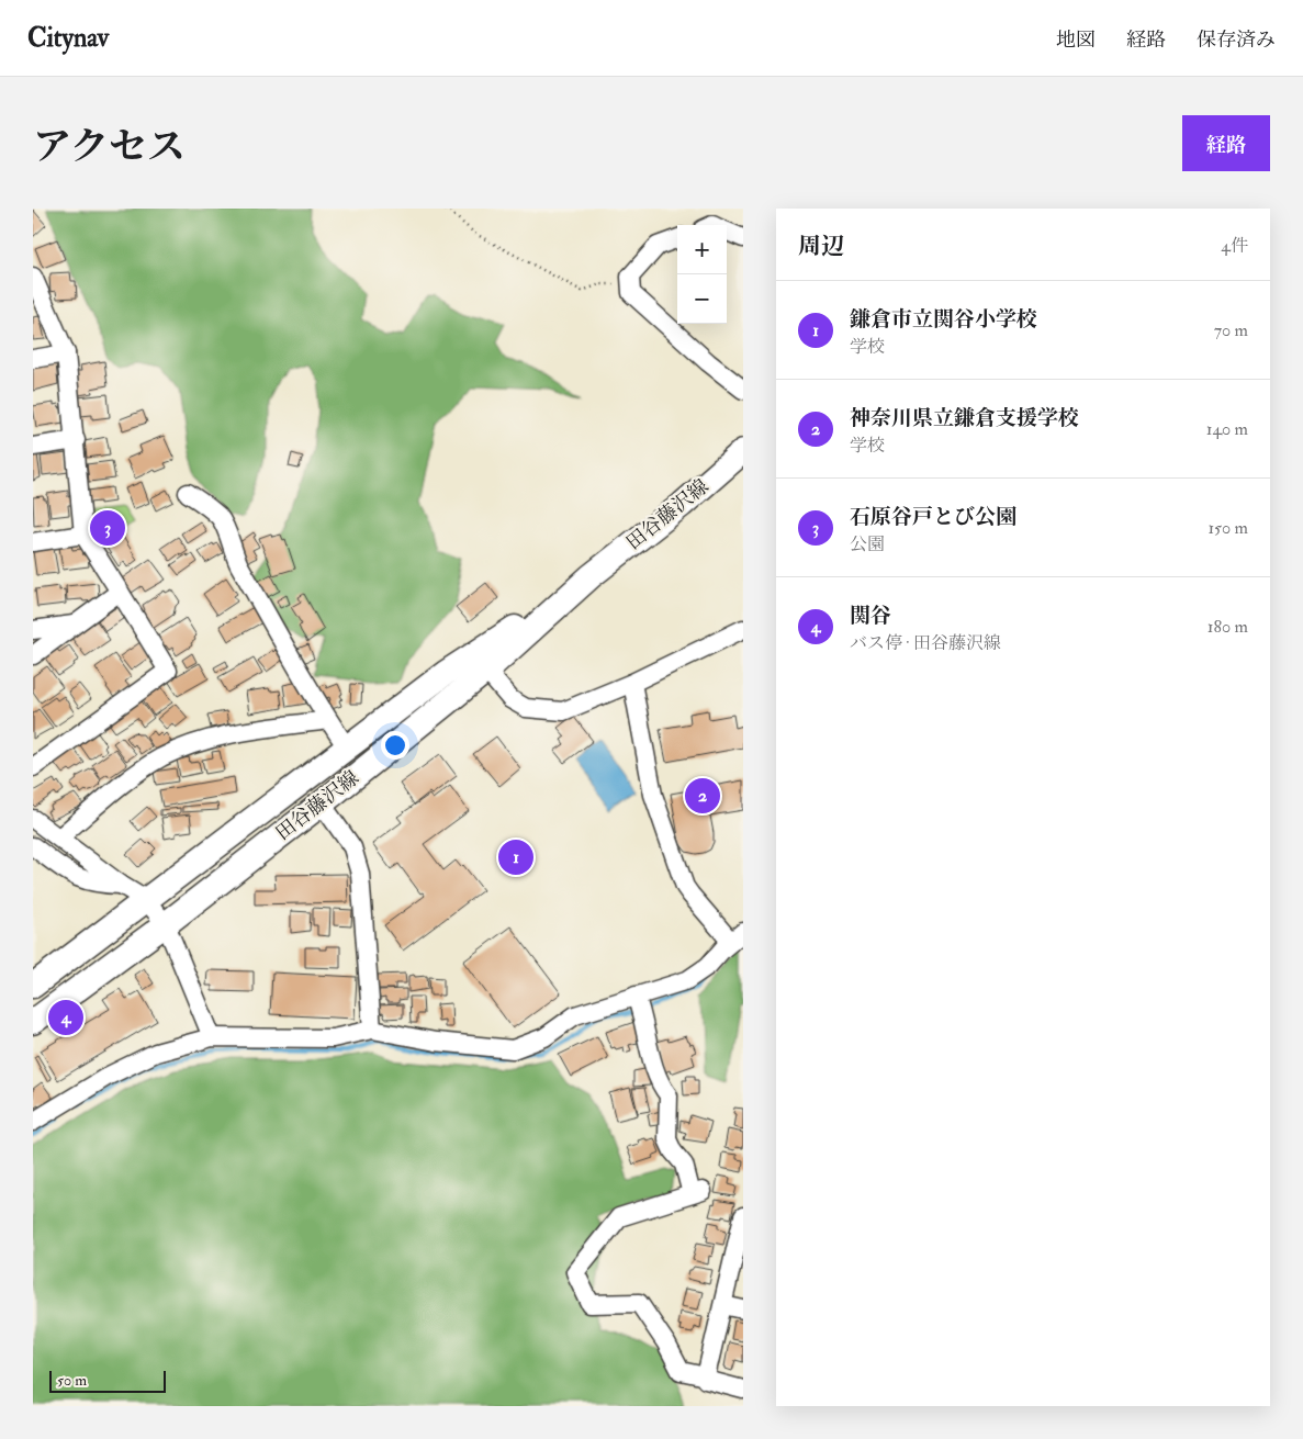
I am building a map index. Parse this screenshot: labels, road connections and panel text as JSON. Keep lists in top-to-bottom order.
{
  "streets": {
    "main road": ["田谷藤沢線"]
  },
  "scale_bar": "50 m",
  "page": {
    "header": "Citynav",
    "nav": ["地図", "経路", "保存済み"],
    "title": "アクセス",
    "buttons": "経路",
    "heading": ["周辺", "4件"],
    "map_buttons": ["+", "−"],
    "list": [
      {
        "mark": "1",
        "name": "鎌倉市立関谷小学校",
        "note": "学校",
        "value": "70 m"
      },
      {
        "mark": "2",
        "name": "神奈川県立鎌倉支援学校",
        "note": "学校",
        "value": "140 m"
      },
      {
        "mark": "3",
        "name": "石原谷戸とび公園",
        "note": "公園",
        "value": "150 m"
      },
      {
        "mark": "4",
        "name": "関谷",
        "note": "バス停 · 田谷藤沢線",
        "value": "180 m"
      }
    ],
    "pins": [
      "3",
      "2",
      "1",
      "4"
    ],
    "scale": "50 m"
  }
}
